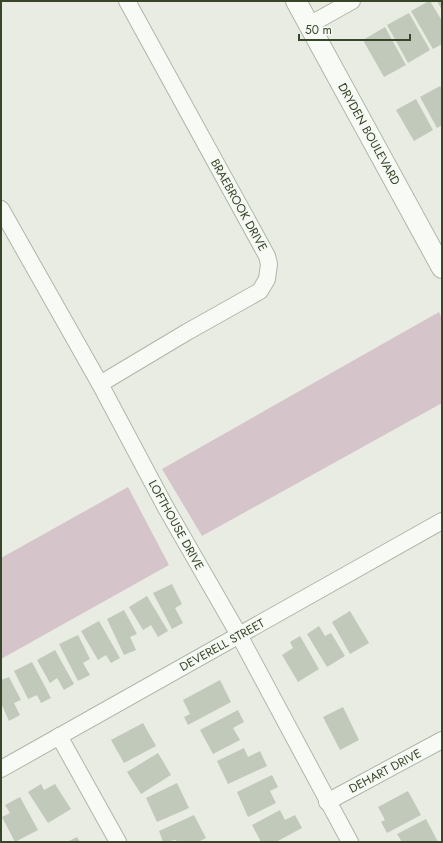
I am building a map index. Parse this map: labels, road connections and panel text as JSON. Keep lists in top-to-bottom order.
{
  "streets": {
    "street": [
      "DRYDEN BOULEVARD",
      "BRAEBROOK DRIVE",
      "LOFTHOUSE DRIVE",
      "DEVERELL STREET",
      "DEHART DRIVE"
    ]
  },
  "crossings": [
    ["BRAEBROOK DRIVE", "LOFTHOUSE DRIVE"],
    ["LOFTHOUSE DRIVE", "DEVERELL STREET"],
    ["LOFTHOUSE DRIVE", "DEHART DRIVE"]
  ],
  "scale_bar": "50 m"
}
